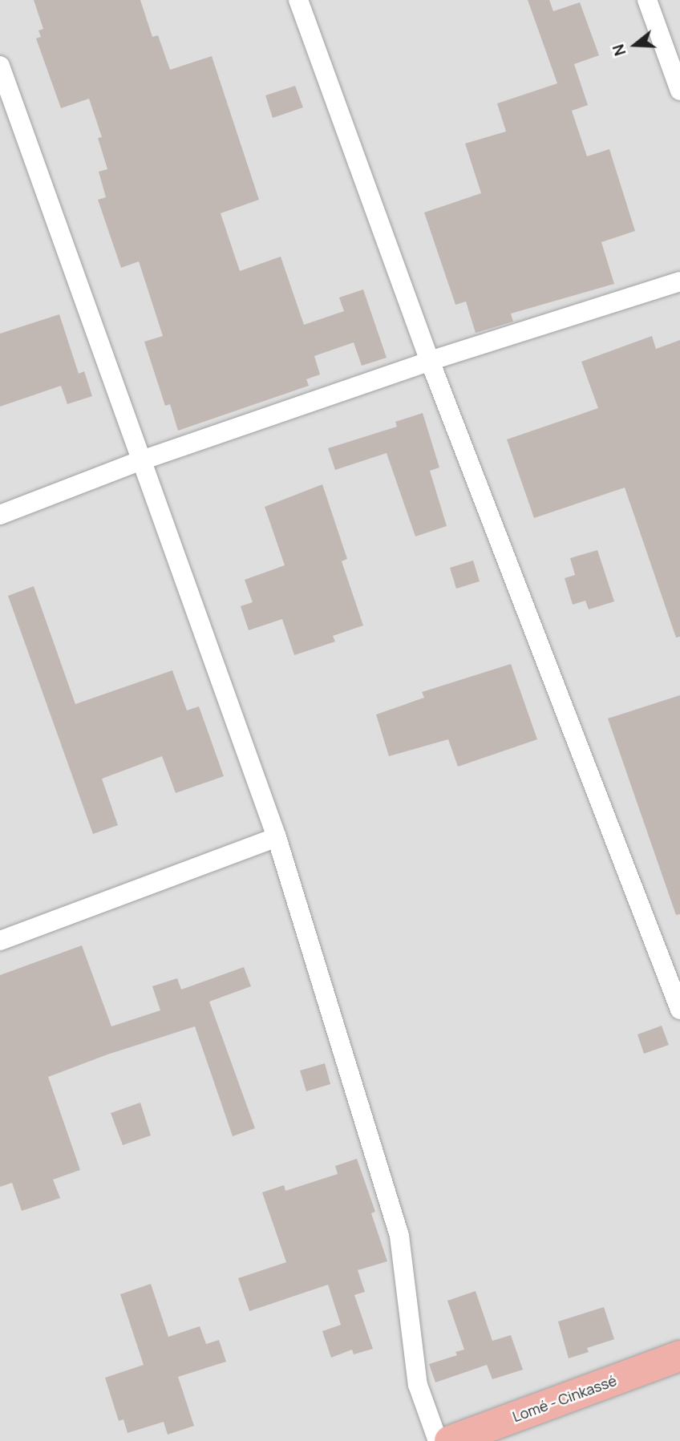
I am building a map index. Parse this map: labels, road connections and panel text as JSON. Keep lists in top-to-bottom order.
{
  "streets": {
    "highway": ["Lomé - Cinkassé"]
  },
  "north": "left"
}
